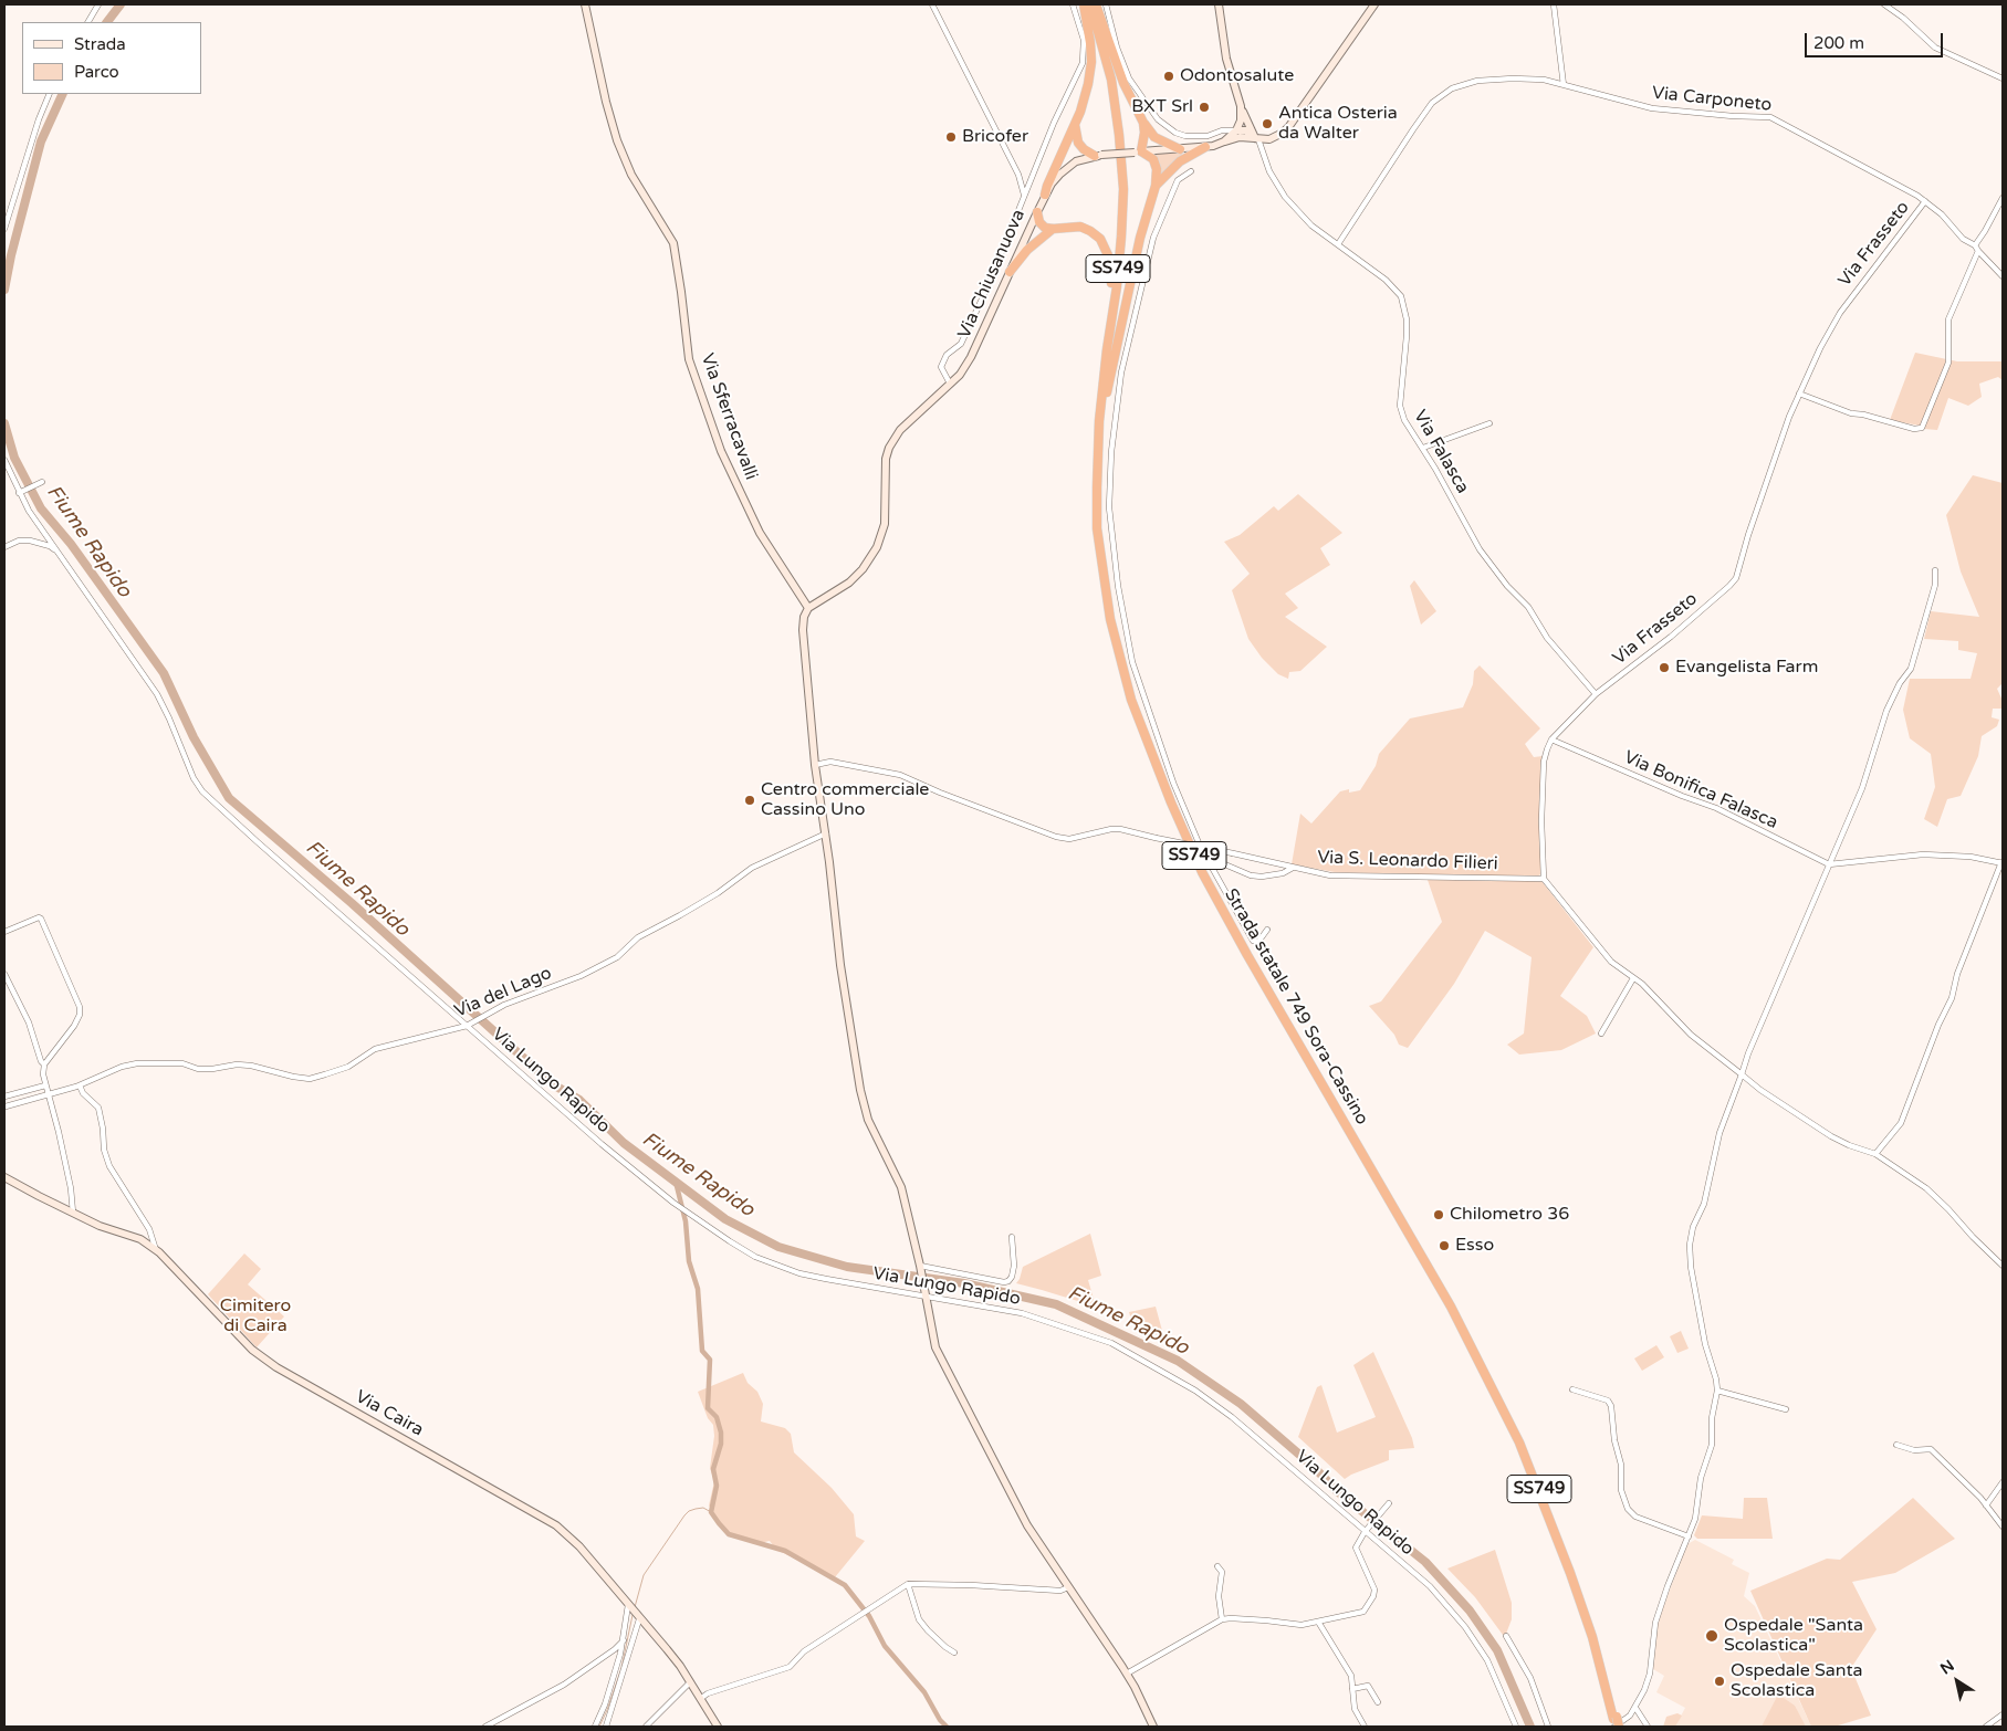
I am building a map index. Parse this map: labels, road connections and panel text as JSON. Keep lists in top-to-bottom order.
{
  "streets": {
    "highway": ["SS749", "Strada statale 749 Sora-Cassino"],
    "street": [
      "Via Carponeto",
      "Via Frasseto",
      "Via Chiusanuova",
      "Via Sferracavalli",
      "Via Falasca",
      "Via Bonifica Falasca",
      "Via S. Leonardo Filieri",
      "Via del Lago",
      "Via Lungo Rapido",
      "Via Caira"
    ]
  },
  "crossings": [
    ["Via Carponeto", "Via Frasseto"],
    ["Via Carponeto", "Via Falasca"],
    ["Via Frasseto", "Via Falasca"],
    ["Via Frasseto", "Via Bonifica Falasca"],
    ["Via Frasseto", "Via S. Leonardo Filieri"],
    ["Via Chiusanuova", "Via Sferracavalli"],
    ["Via Chiusanuova", "Via Falasca"],
    ["Via del Lago", "Via Lungo Rapido"]
  ],
  "water": ["Fiume Rapido"],
  "parks": ["Cimitero di Caira"],
  "places": [
    "Odontosalute",
    "BXT Srl",
    "Antica Osteria da Walter",
    "Bricofer",
    "Evangelista Farm",
    "Centro commerciale Cassino Uno",
    "Chilometro 36",
    "Esso",
    "Ospedale \"Santa Scolastica\"",
    "Ospedale Santa Scolastica"
  ],
  "legend": ["Strada", "Parco"],
  "scale_bar": "200 m",
  "north": "top left"
}
